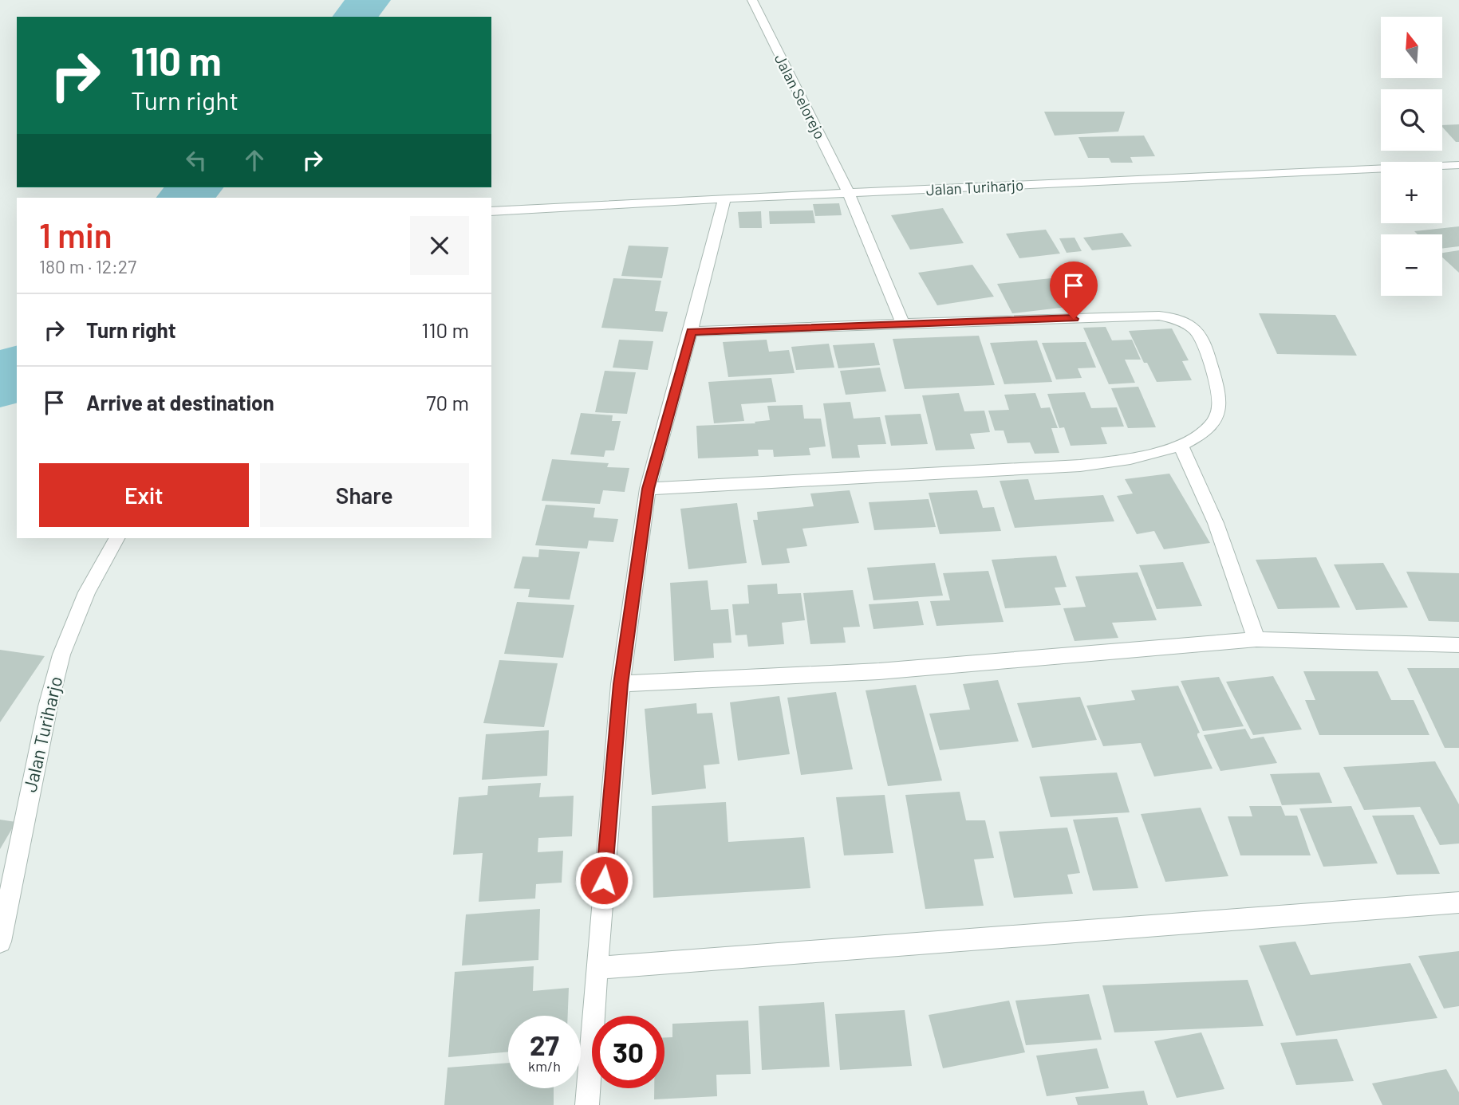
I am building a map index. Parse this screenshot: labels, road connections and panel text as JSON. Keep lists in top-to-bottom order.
{
  "streets": {
    "street": ["Jalan Selorejo", "Jalan Turiharjo"]
  },
  "crossings": [
    ["Jalan Selorejo", "Jalan Turiharjo"]
  ],
  "north": "top",
  "page": {
    "map_buttons": ["+", "−"],
    "turn": ["110 m", "Turn right"],
    "heading": ["1 min", "180 m · 12:27"],
    "list": [
      {
        "name": "Turn right",
        "value": "110 m"
      },
      {
        "name": "Arrive at destination",
        "value": "70 m"
      }
    ],
    "buttons": ["Exit", "Share"],
    "speed": "27 km/h",
    "limit": "30"
  }
}
